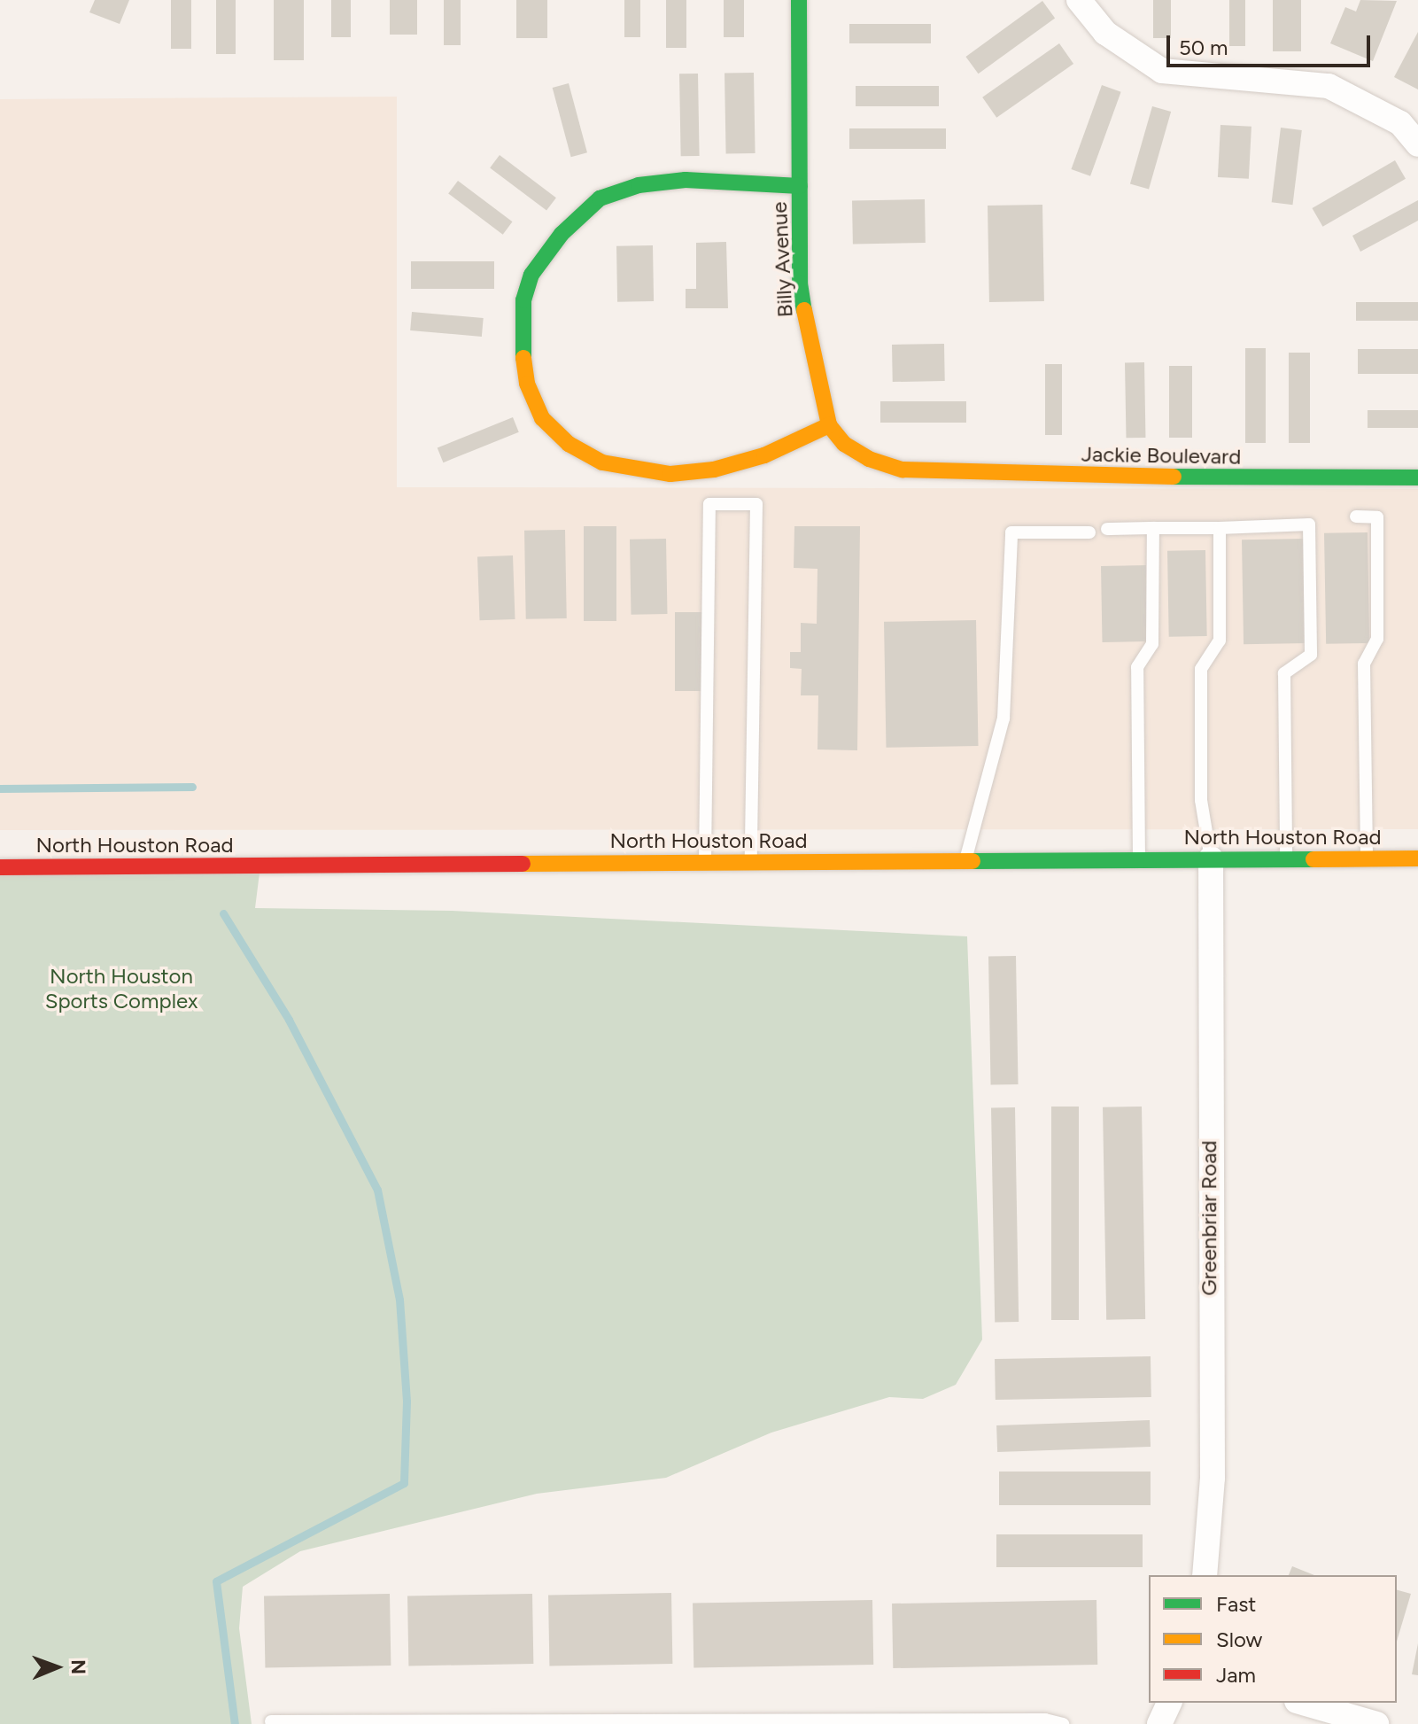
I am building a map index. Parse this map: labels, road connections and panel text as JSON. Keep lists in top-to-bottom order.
{
  "streets": {
    "street": [
      "Billy Avenue",
      "Jackie Boulevard",
      "North Houston Road",
      "Greenbriar Road"
    ]
  },
  "crossings": [
    ["Billy Avenue", "Jackie Boulevard"],
    ["North Houston Road", "Greenbriar Road"]
  ],
  "parks": ["North Houston Sports Complex"],
  "legend": ["Fast", "Slow", "Jam"],
  "scale_bar": "50 m",
  "north": "right"
}
